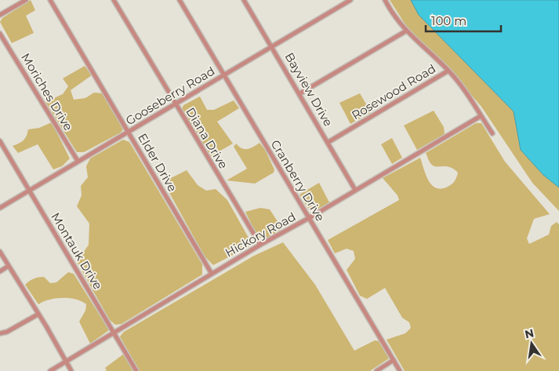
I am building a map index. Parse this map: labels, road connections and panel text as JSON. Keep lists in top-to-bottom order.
{
  "streets": {
    "street": [
      "Bayview Drive",
      "Moriches Drive",
      "Rosewood Road",
      "Gooseberry Road",
      "Diana Drive",
      "Elder Drive",
      "Cranberry Drive",
      "Hickory Road",
      "Montauk Drive"
    ]
  },
  "crossings": [
    ["Bayview Drive", "Rosewood Road"],
    ["Bayview Drive", "Gooseberry Road"],
    ["Bayview Drive", "Hickory Road"],
    ["Moriches Drive", "Gooseberry Road"],
    ["Gooseberry Road", "Diana Drive"],
    ["Gooseberry Road", "Elder Drive"],
    ["Gooseberry Road", "Cranberry Drive"],
    ["Gooseberry Road", "Montauk Drive"],
    ["Diana Drive", "Hickory Road"],
    ["Elder Drive", "Hickory Road"],
    ["Cranberry Drive", "Hickory Road"],
    ["Hickory Road", "Montauk Drive"]
  ],
  "scale_bar": "100 m",
  "north": "top"
}
